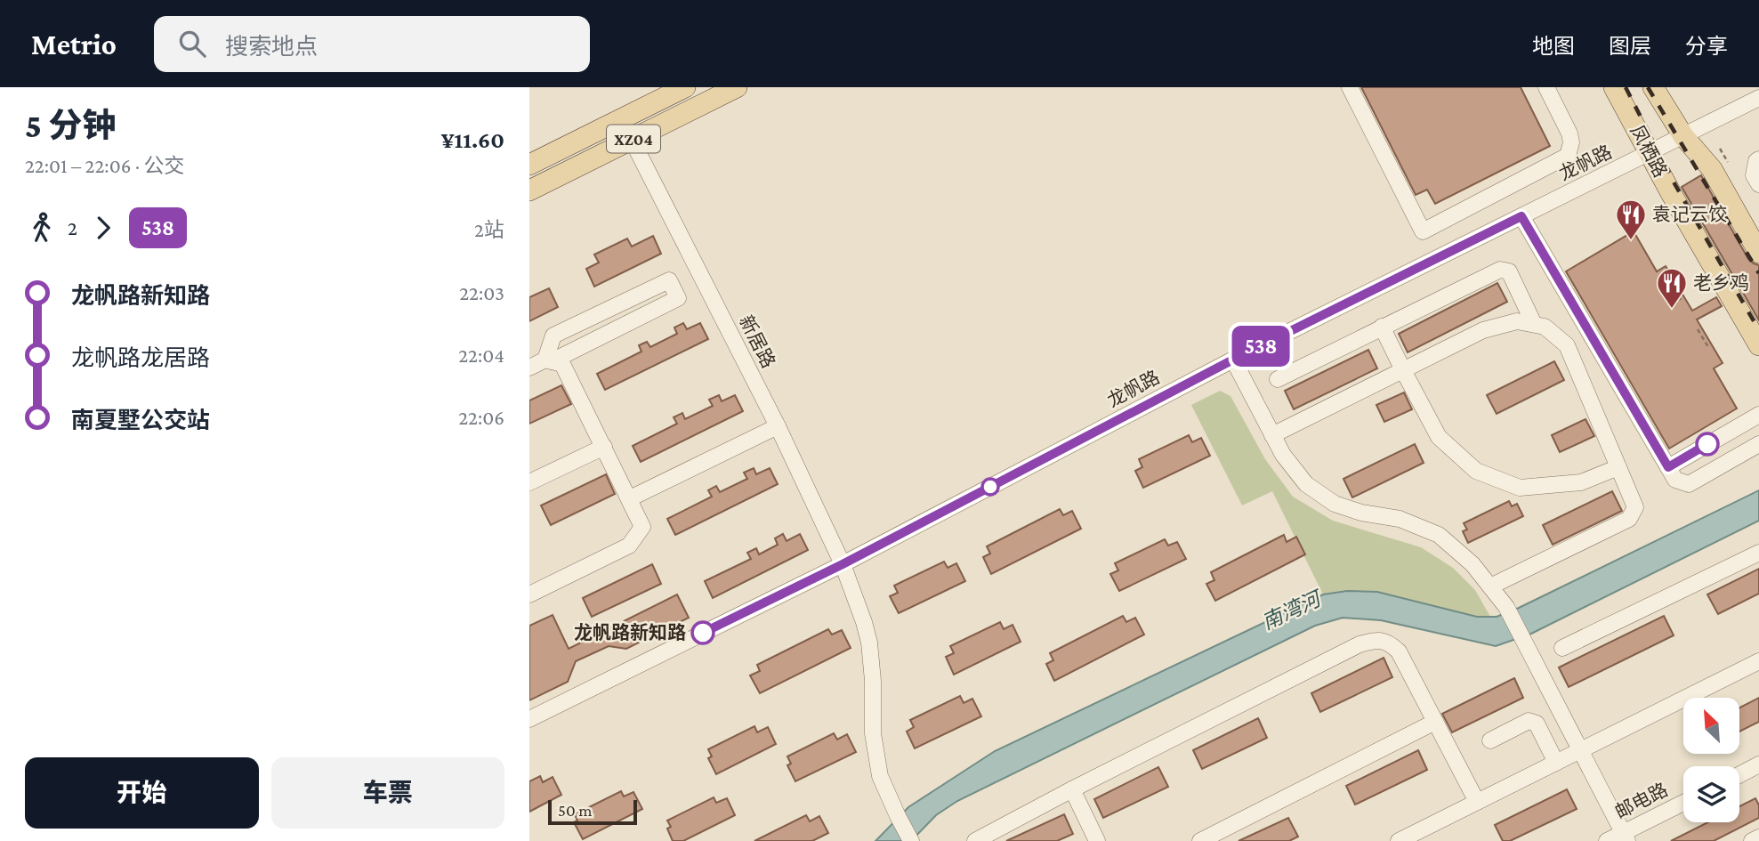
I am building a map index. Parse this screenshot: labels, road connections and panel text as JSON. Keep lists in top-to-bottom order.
{
  "streets": {
    "main road": ["XZ04", "凤栖路"],
    "street": ["龙帆路", "新居路", "邮电路"]
  },
  "crossings": [
    ["XZ04", "新居路"],
    ["凤栖路", "龙帆路"],
    ["龙帆路", "新居路"]
  ],
  "water": ["南湾河"],
  "places": {
    "restaurant": ["袁记云饺", "老乡鸡"],
    "other": ["龙帆路新知路"]
  },
  "lines": ["bus line 538"],
  "scale_bar": "50 m",
  "north": "top left",
  "page": {
    "header": "Metrio",
    "search": "搜索地点",
    "nav": ["地图", "图层", "分享"],
    "heading": ["5 分钟", "22:01 – 22:06 · 公交", "¥11.60"],
    "on_map": "538",
    "legs": ["2", "538", "2站"],
    "list": [
      {
        "name": "龙帆路新知路",
        "value": "22:03"
      },
      {
        "name": "龙帆路龙居路",
        "value": "22:04"
      },
      {
        "name": "南夏墅公交站",
        "value": "22:06"
      }
    ],
    "buttons": ["开始", "车票"],
    "scale": "50 m"
  }
}
